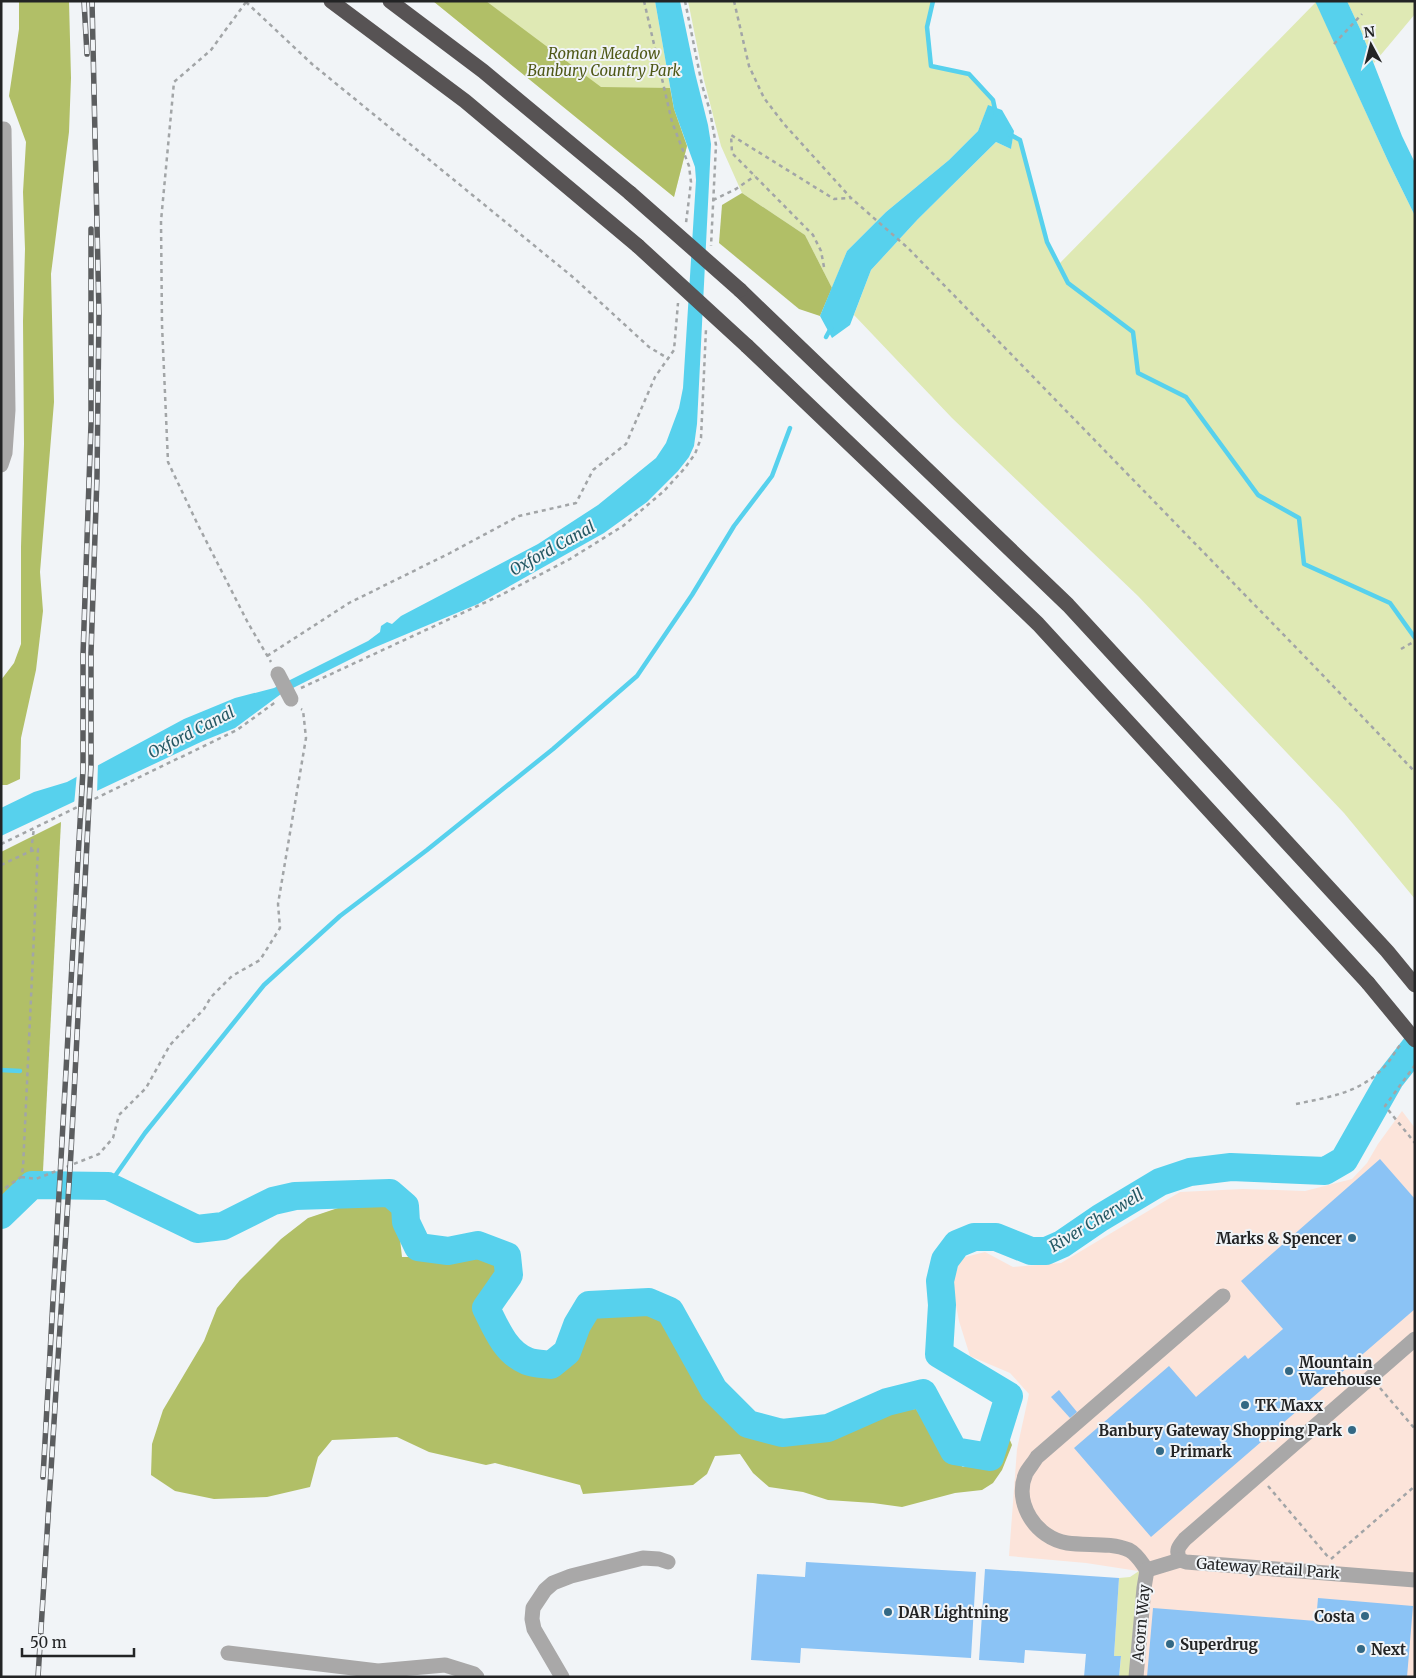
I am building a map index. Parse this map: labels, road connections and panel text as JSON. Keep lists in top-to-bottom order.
{
  "streets": {
    "street": ["Gateway Retail Park", "Acorn Way"]
  },
  "water": ["Oxford Canal", "River Cherwell"],
  "parks": ["Roman Meadow Banbury Country Park"],
  "places": [
    "Marks & Spencer",
    "Mountain Warehouse",
    "TK Maxx",
    "Banbury Gateway Shopping Park",
    "Primark",
    "DAR Lightning",
    "Costa",
    "Superdrug",
    "Next"
  ],
  "scale_bar": "50 m",
  "north": "top"
}
